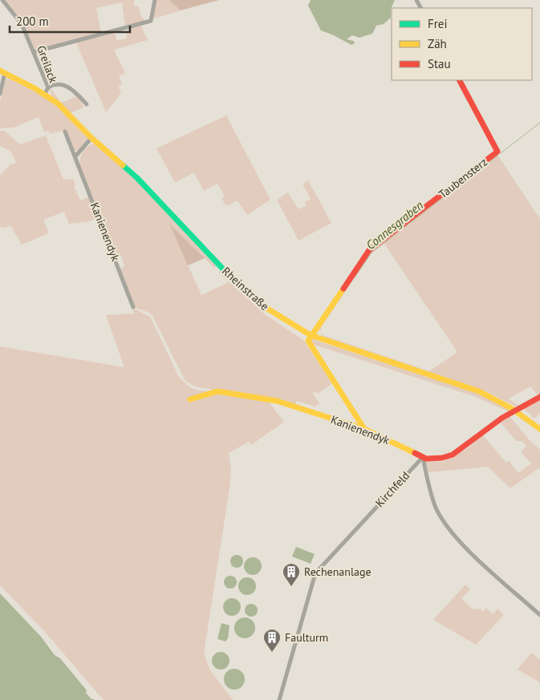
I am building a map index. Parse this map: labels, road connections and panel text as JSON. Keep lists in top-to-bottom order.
{
  "streets": {
    "street": [
      "Greilack",
      "Taubensterz",
      "Kanienendyk",
      "Rheinstraße",
      "Kirchfeld"
    ]
  },
  "crossings": [
    ["Greilack", "Rheinstraße"],
    ["Taubensterz", "Rheinstraße"],
    ["Kanienendyk", "Rheinstraße"],
    ["Kanienendyk", "Kirchfeld"]
  ],
  "water": ["Connesgraben"],
  "places": {
    "building": ["Rechenanlage", "Faulturm"]
  },
  "legend": ["Frei", "Zäh", "Stau"],
  "scale_bar": "200 m"
}
